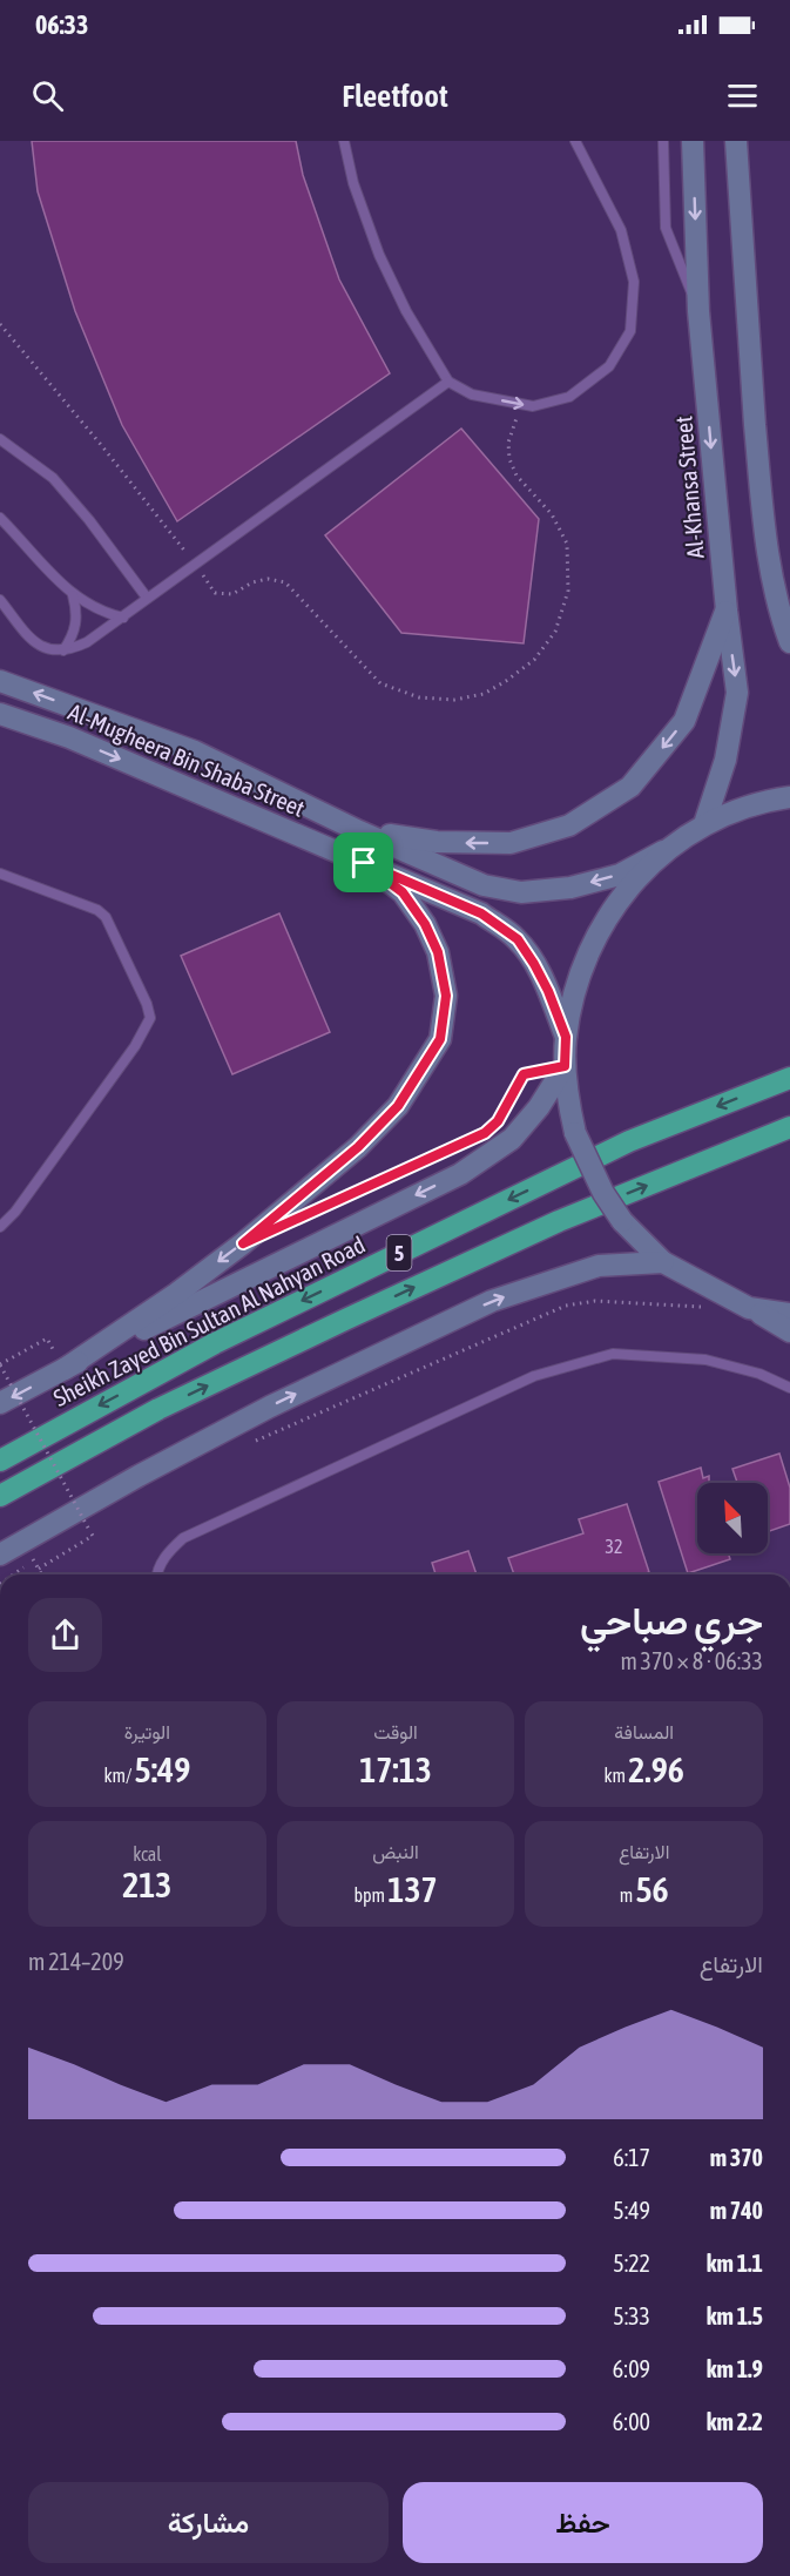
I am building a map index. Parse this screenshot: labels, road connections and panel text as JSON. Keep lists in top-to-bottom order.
{
  "streets": {
    "highway": ["5", "Sheikh Zayed Bin Sultan Al Nahyan Road"],
    "main road": ["Al-Khansa Street", "Al-Mugheera Bin Shaba Street"]
  },
  "house_numbers": ["32"],
  "north": "top left",
  "page": {
    "status": "06:33",
    "header": "Fleetfoot",
    "heading": ["جري صباحي", "06:33 · 8 × 370 m"],
    "stats": [
      ["المسافة", "2.96 km"],
      ["الوقت", "17:13"],
      ["الوتيرة", "5:49 /km"],
      ["الارتفاع", "56 m"],
      ["النبض", "137 bpm"],
      ["kcal", "213"]
    ],
    "chart": ["الارتفاع", "209–214 m"],
    "list": [
      {
        "name": "370 m",
        "note": "6:17"
      },
      {
        "name": "740 m",
        "note": "5:49"
      },
      {
        "name": "1.1 km",
        "note": "5:22"
      },
      {
        "name": "1.5 km",
        "note": "5:33"
      },
      {
        "name": "1.9 km",
        "note": "6:09"
      },
      {
        "name": "2.2 km",
        "note": "6:00"
      }
    ],
    "buttons": ["حفظ", "مشاركة"]
  }
}
